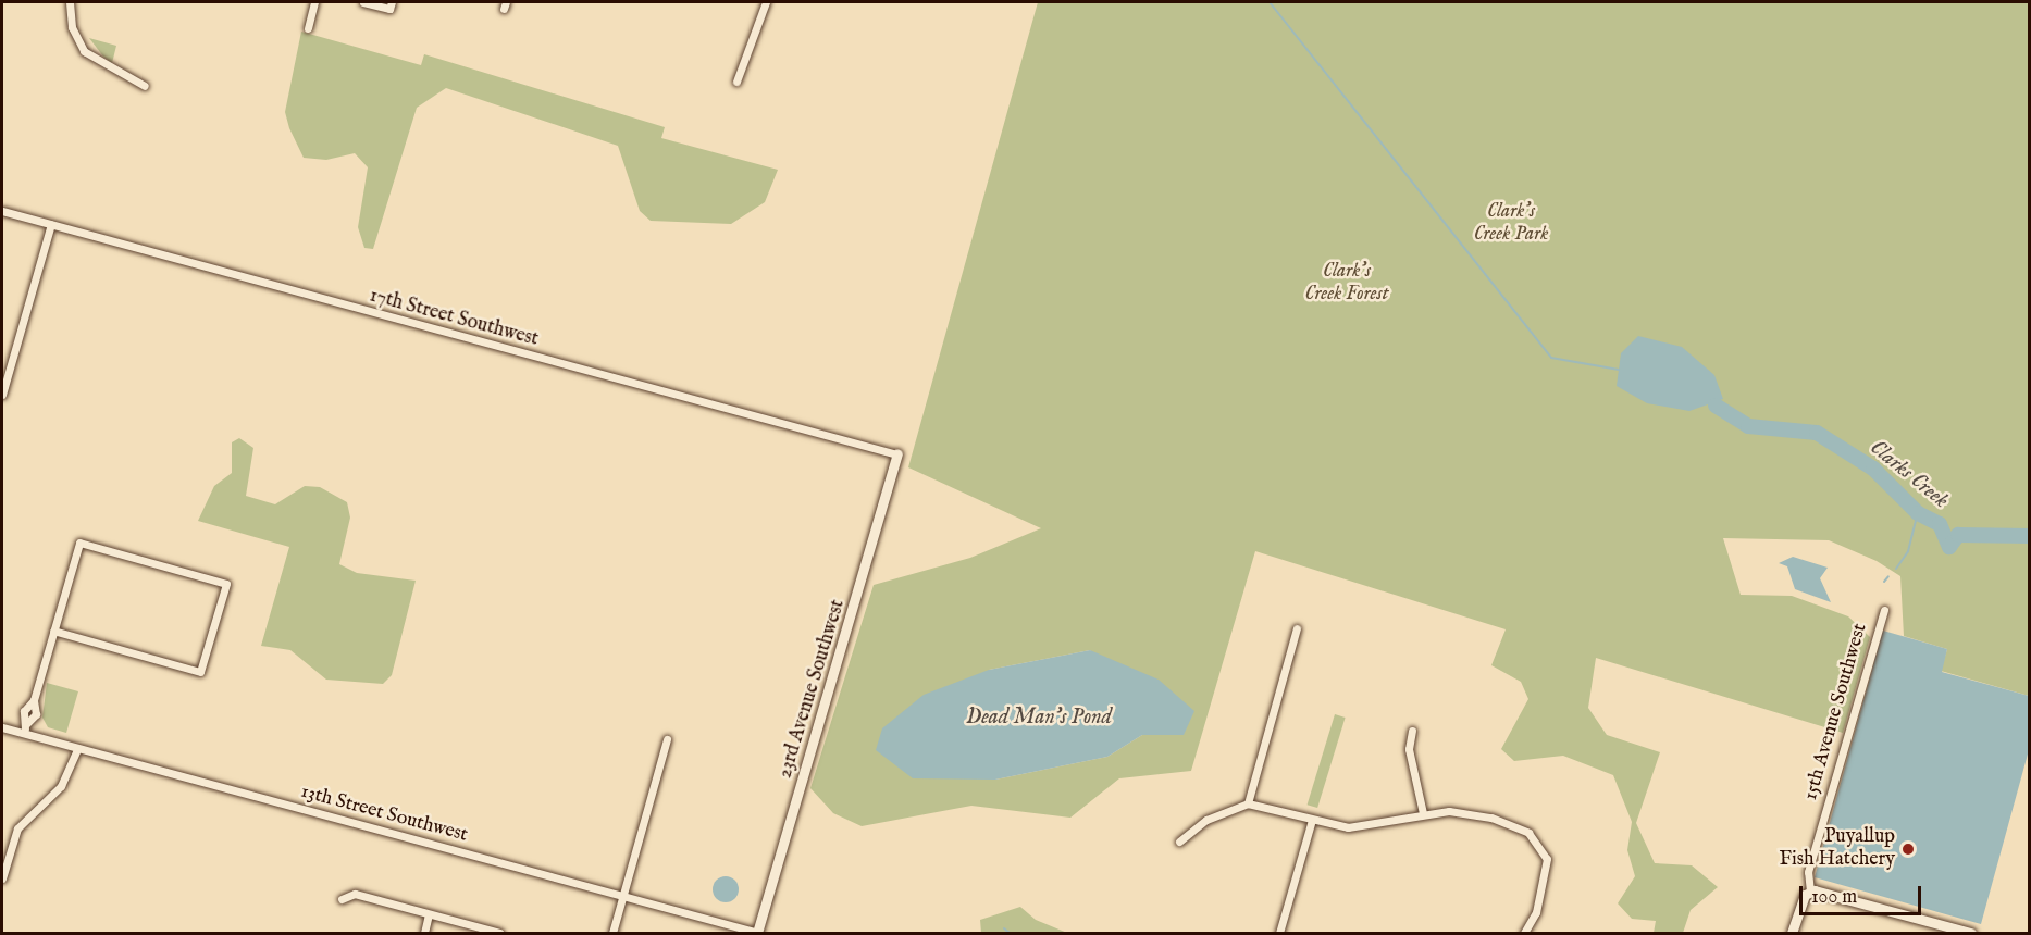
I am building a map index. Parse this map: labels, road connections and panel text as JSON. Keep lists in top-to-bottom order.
{
  "streets": {
    "street": [
      "17th Street Southwest",
      "23rd Avenue Southwest",
      "15th Avenue Southwest",
      "13th Street Southwest"
    ]
  },
  "crossings": [
    ["17th Street Southwest", "23rd Avenue Southwest"],
    ["23rd Avenue Southwest", "13th Street Southwest"]
  ],
  "water": ["Clarks Creek", "Dead Man's Pond"],
  "parks": ["Clark's Creek Park", "Clark's Creek Forest"],
  "places": ["Puyallup Fish Hatchery"],
  "scale_bar": "100 m"
}
